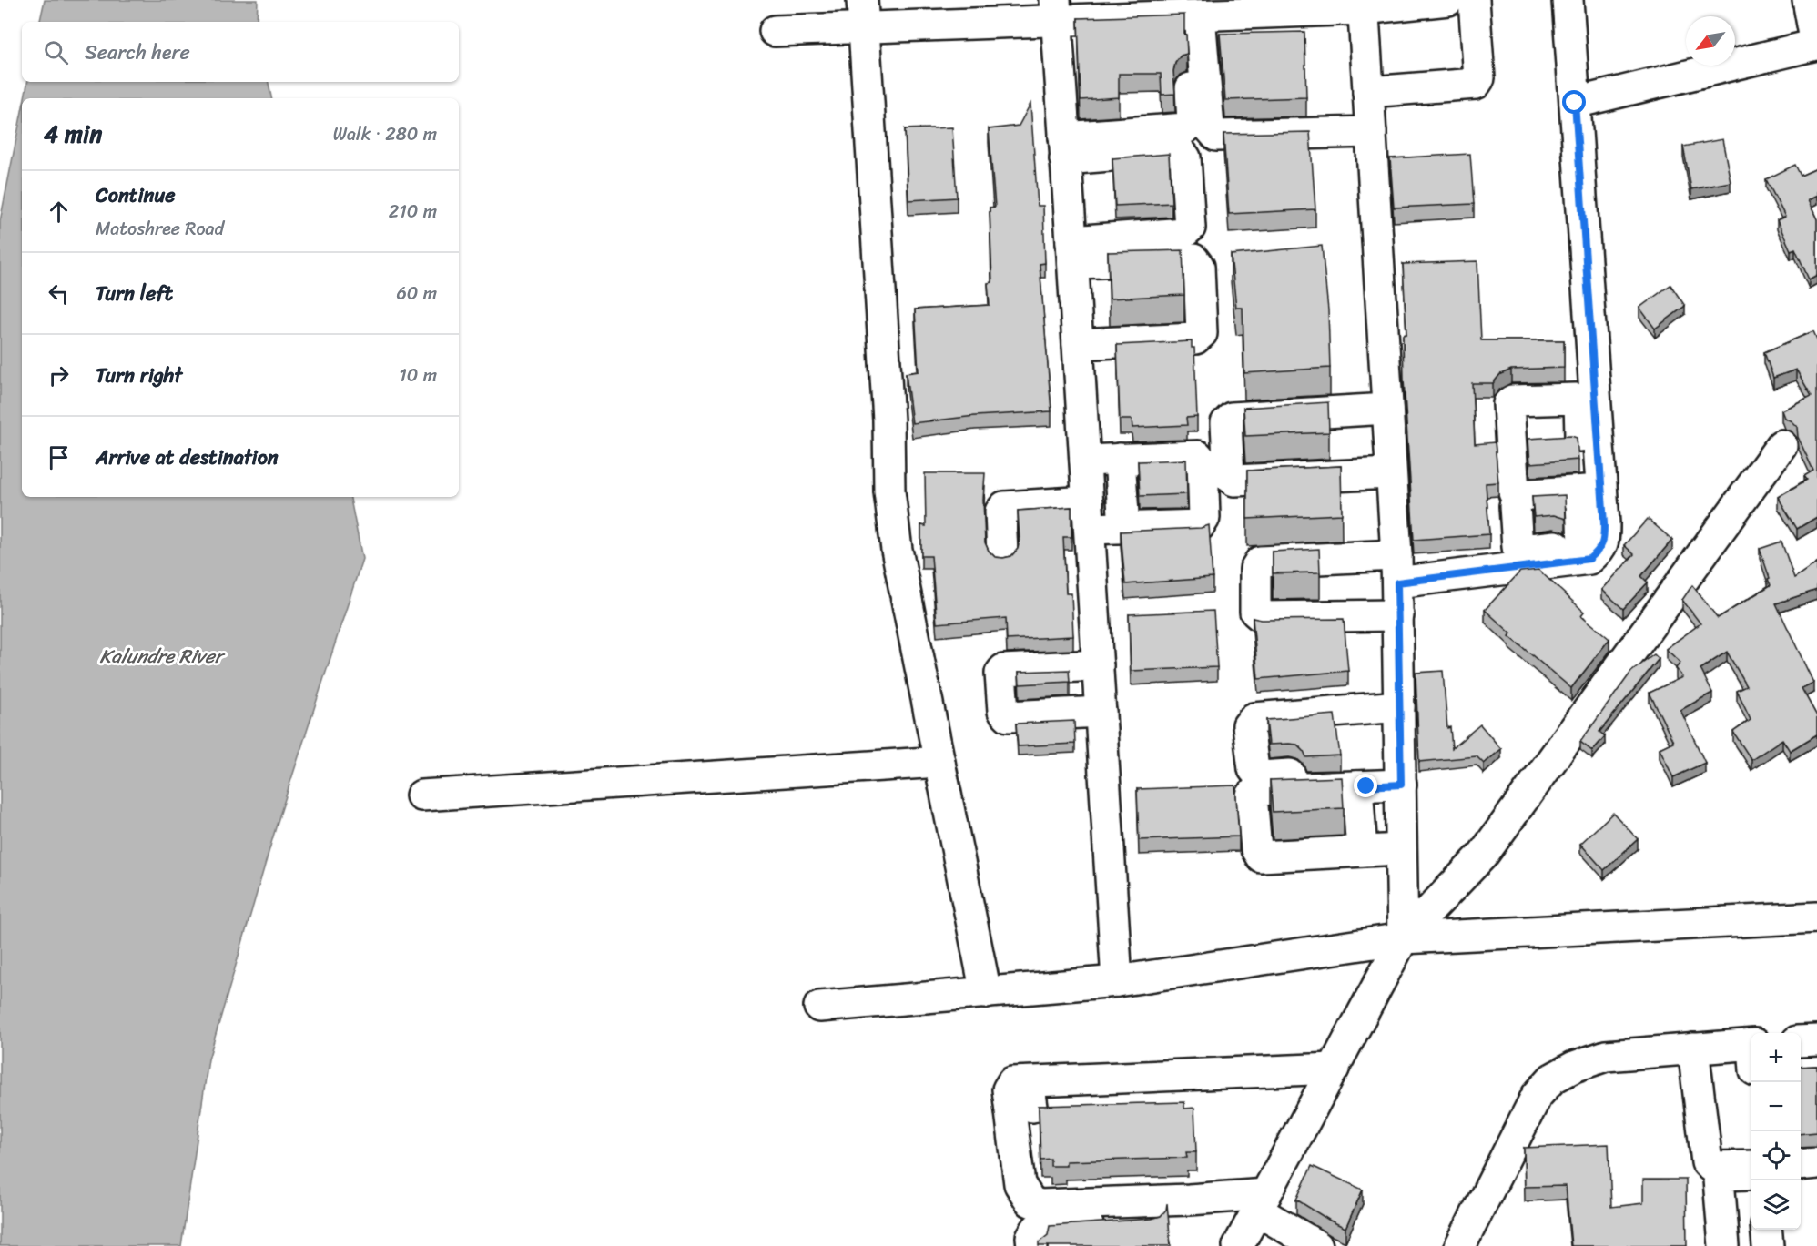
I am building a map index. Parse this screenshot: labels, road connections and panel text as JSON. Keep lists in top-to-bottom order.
{
  "water": ["Kalundre River"],
  "north": "bottom left",
  "page": {
    "search": "Search here",
    "heading": ["4 min", "Walk · 280 m"],
    "list": [
      ["Continue", "Matoshree Road", "210 m"],
      ["Turn left", "60 m"],
      ["Turn right", "10 m"],
      "Arrive at destination"
    ],
    "map_buttons": ["+", "−"]
  }
}
